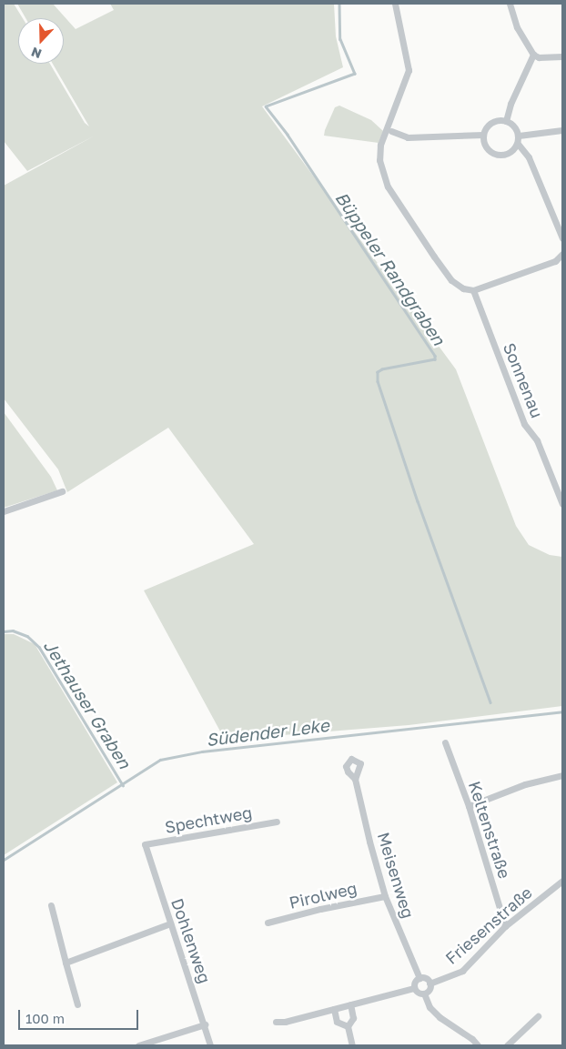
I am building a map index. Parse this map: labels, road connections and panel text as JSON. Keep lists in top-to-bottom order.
{
  "streets": {
    "street": [
      "Sonnenau",
      "Spechtweg",
      "Keltenstraße",
      "Meisenweg",
      "Pirolweg",
      "Friesenstraße",
      "Dohlenweg"
    ]
  },
  "crossings": [
    ["Spechtweg", "Dohlenweg"],
    ["Keltenstraße", "Friesenstraße"],
    ["Meisenweg", "Pirolweg"],
    ["Meisenweg", "Friesenstraße"]
  ],
  "water": ["Büppeler Randgraben", "Jethauser Graben", "Südender Leke"],
  "scale_bar": "100 m",
  "north": "bottom"
}
